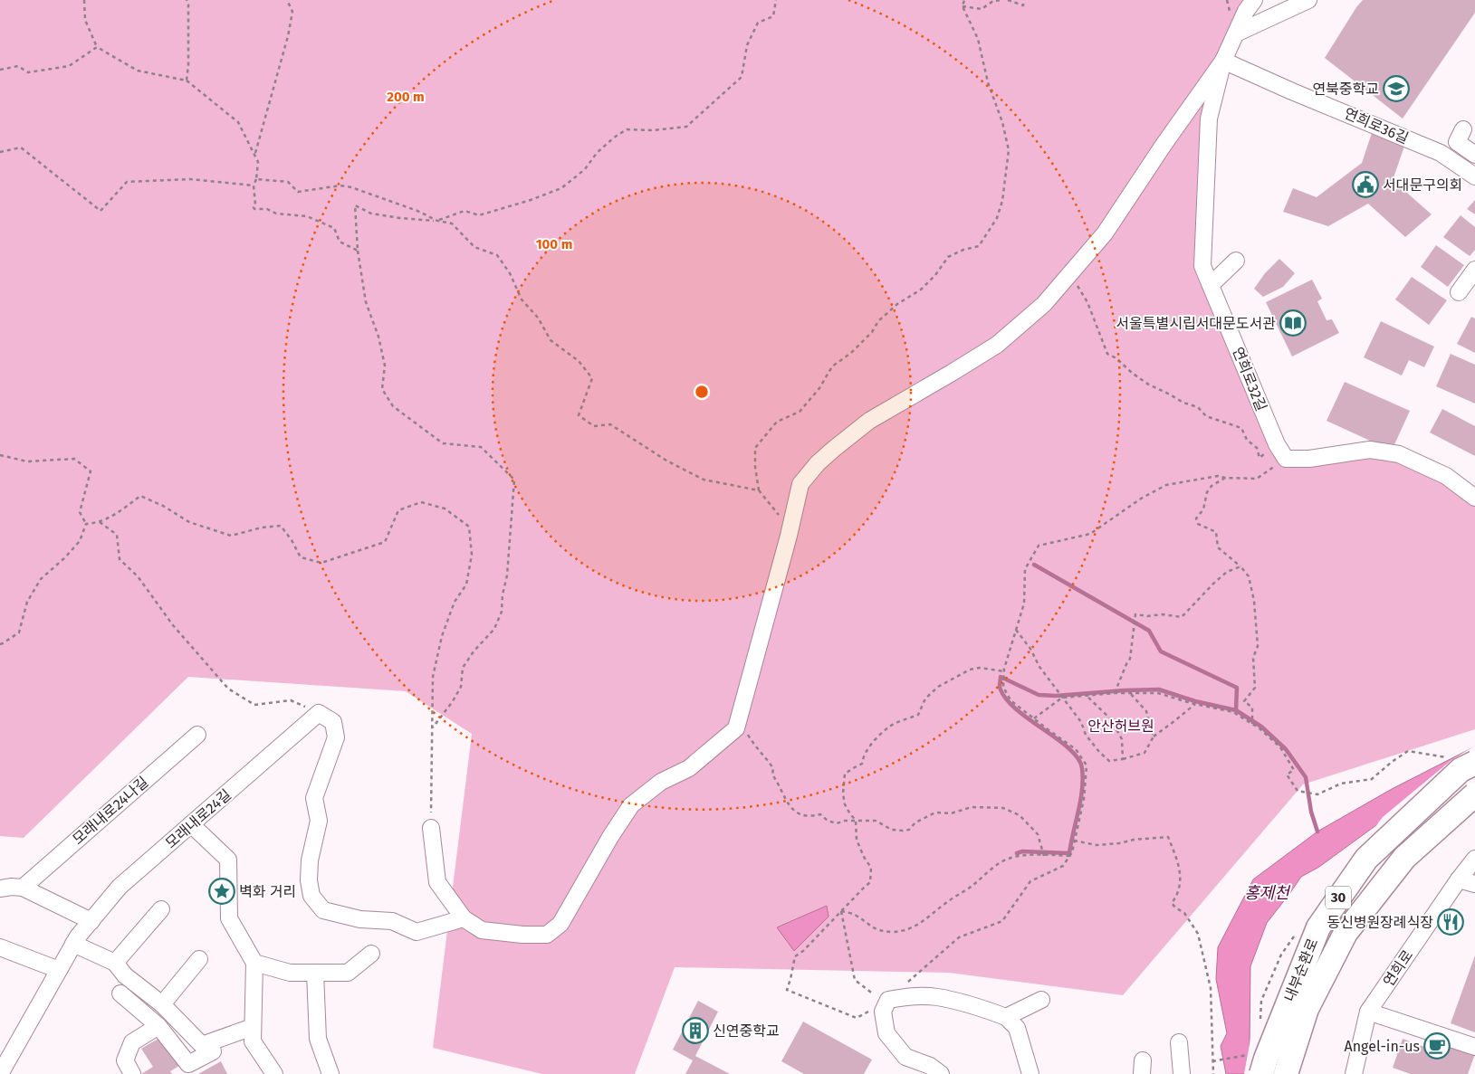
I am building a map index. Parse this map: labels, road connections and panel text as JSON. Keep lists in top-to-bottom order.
{
  "streets": {
    "highway": ["30", "내부순환로"],
    "street": [
      "연희로36길",
      "연희로32길",
      "모래내로24나길",
      "모래내로24길",
      "연희로"
    ]
  },
  "crossings": [
    ["연희로36길", "연희로32길"]
  ],
  "water": ["홍제천"],
  "parks": ["안산허브원"],
  "places": {
    "school or university": ["연북중학교"],
    "public building": ["서대문구의회"],
    "library": ["서울특별시립서대문도서관"],
    "place": ["벽화 거리"],
    "restaurant": ["동신병원장례식장"],
    "building": ["신연중학교"],
    "cafe": ["Angel-in-us"]
  },
  "rings": ["200 m", "100 m"]
}
